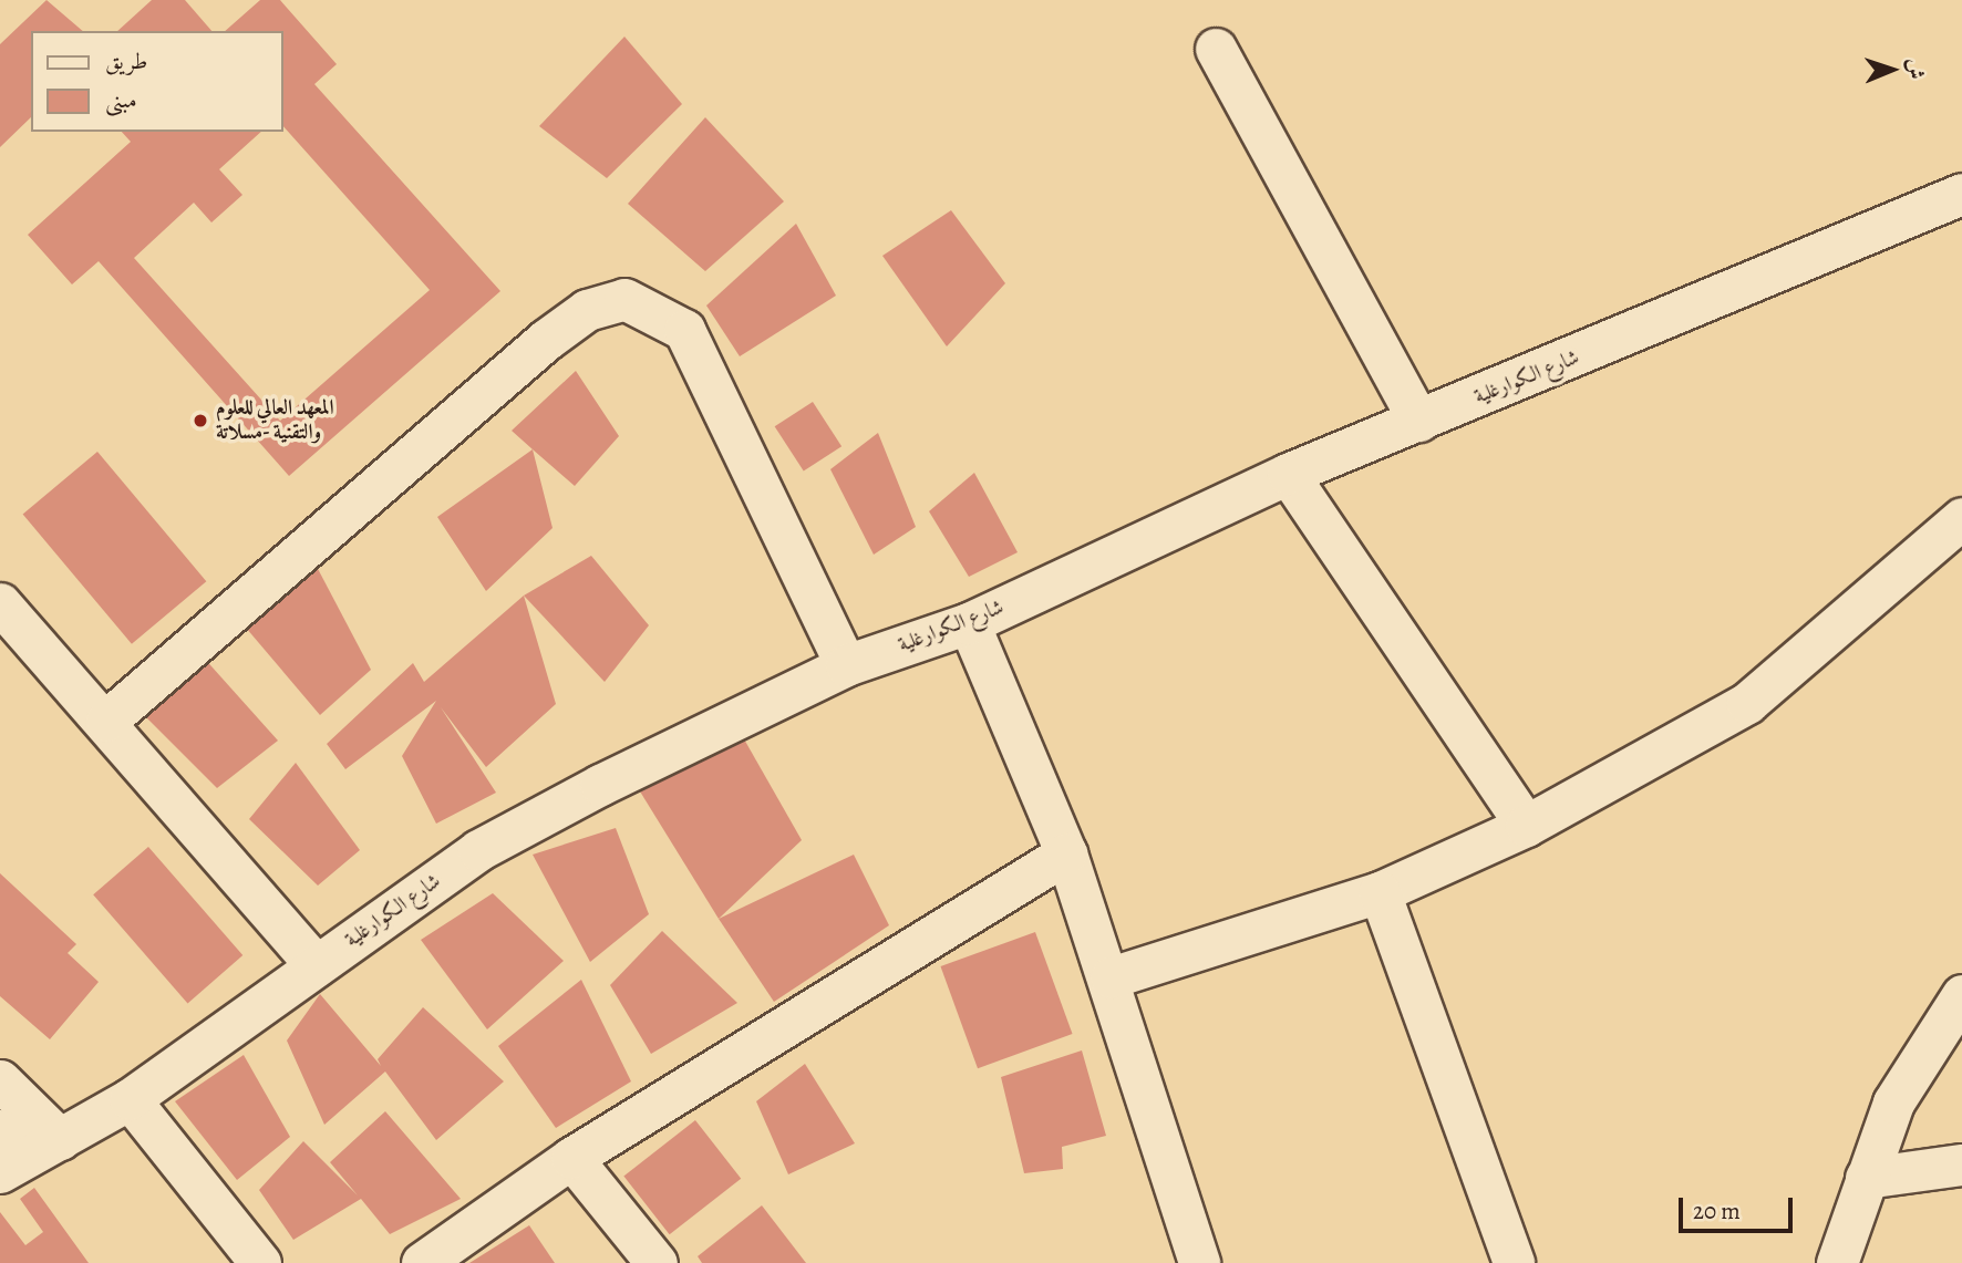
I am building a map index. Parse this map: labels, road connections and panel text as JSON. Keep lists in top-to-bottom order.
{
  "streets": {
    "street": ["شارع الكوارغلية"]
  },
  "places": ["المعهد العالي للعلوم والتقنية -مسلاتة"],
  "legend": ["طريق", "مبنى"],
  "scale_bar": "20 m",
  "north": "right"
}
